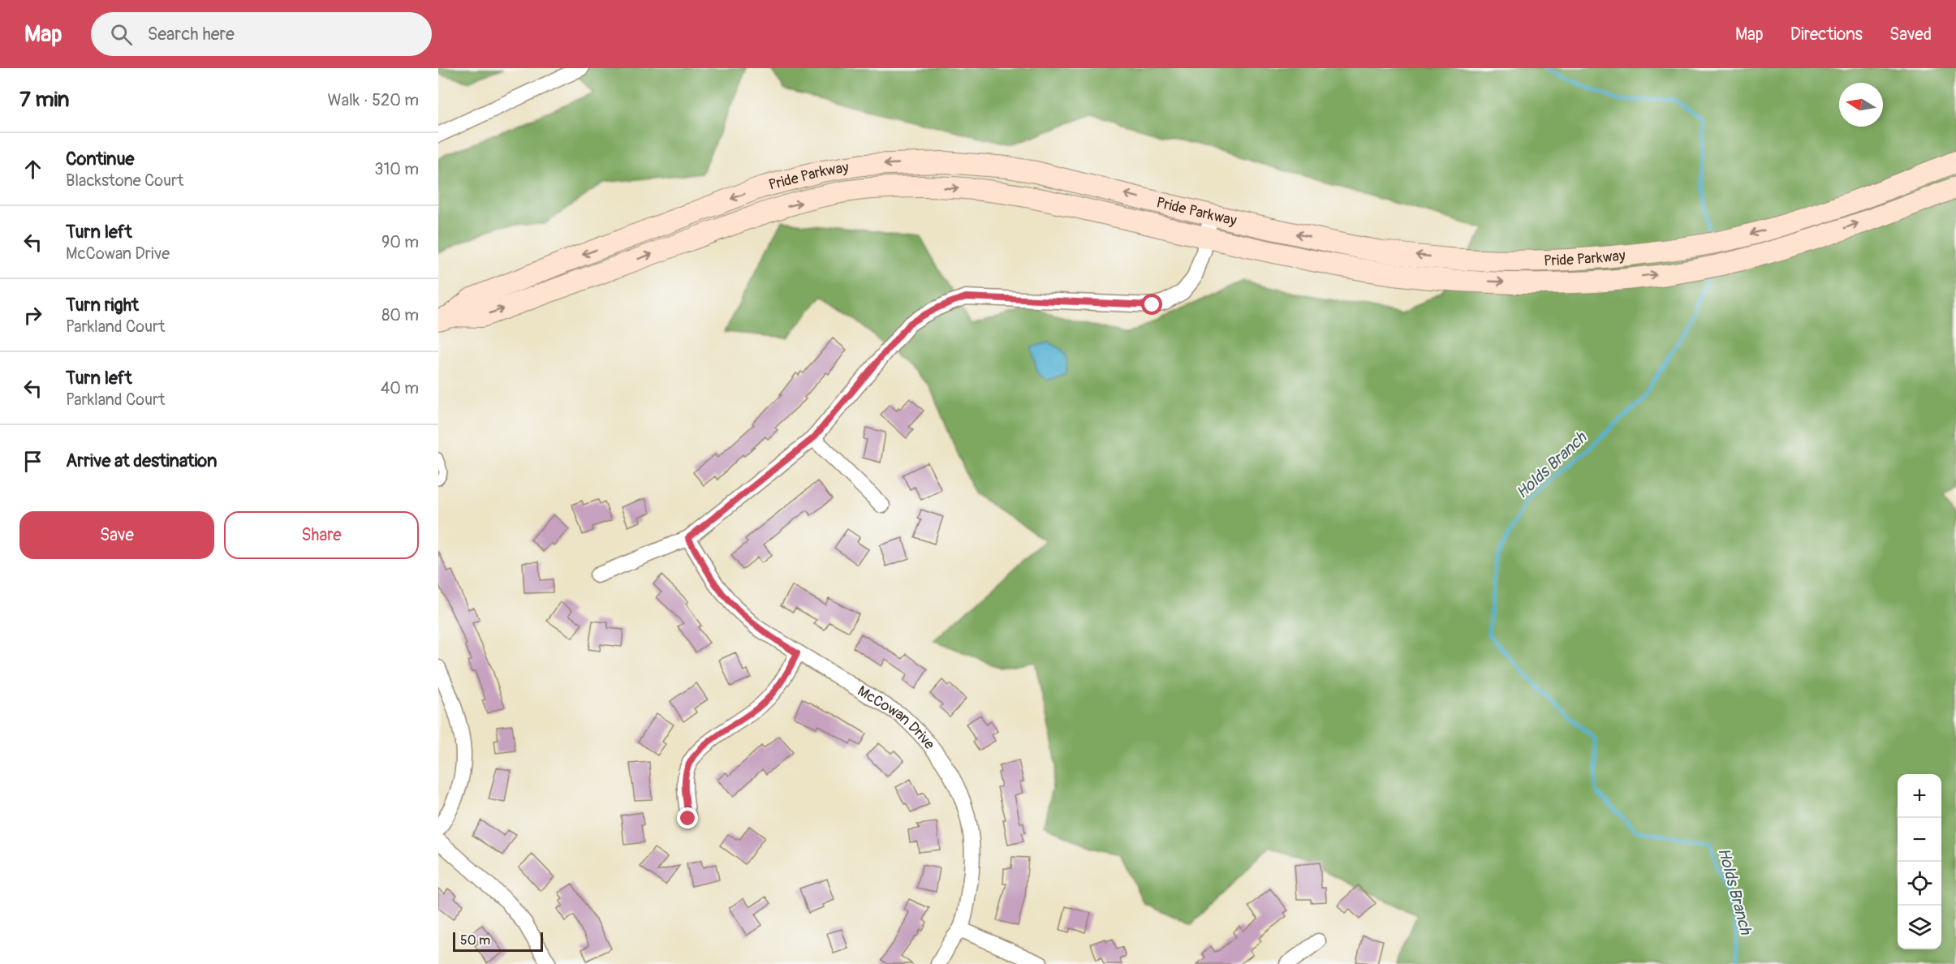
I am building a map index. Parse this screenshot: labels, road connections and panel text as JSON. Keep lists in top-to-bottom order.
{
  "streets": {
    "main road": ["Pride Parkway"],
    "street": ["McCowan Drive"]
  },
  "water": ["Holds Branch"],
  "scale_bar": "50 m",
  "north": "left",
  "page": {
    "header": "Map",
    "search": "Search here",
    "nav": ["Map", "Directions", "Saved"],
    "heading": ["7 min", "Walk · 520 m"],
    "list": [
      ["Continue", "Blackstone Court", "310 m"],
      ["Turn left", "McCowan Drive", "90 m"],
      ["Turn right", "Parkland Court", "80 m"],
      ["Turn left", "Parkland Court", "40 m"],
      "Arrive at destination"
    ],
    "buttons": ["Save", "Share"],
    "map_buttons": ["+", "−"],
    "scale": "50 m"
  }
}
